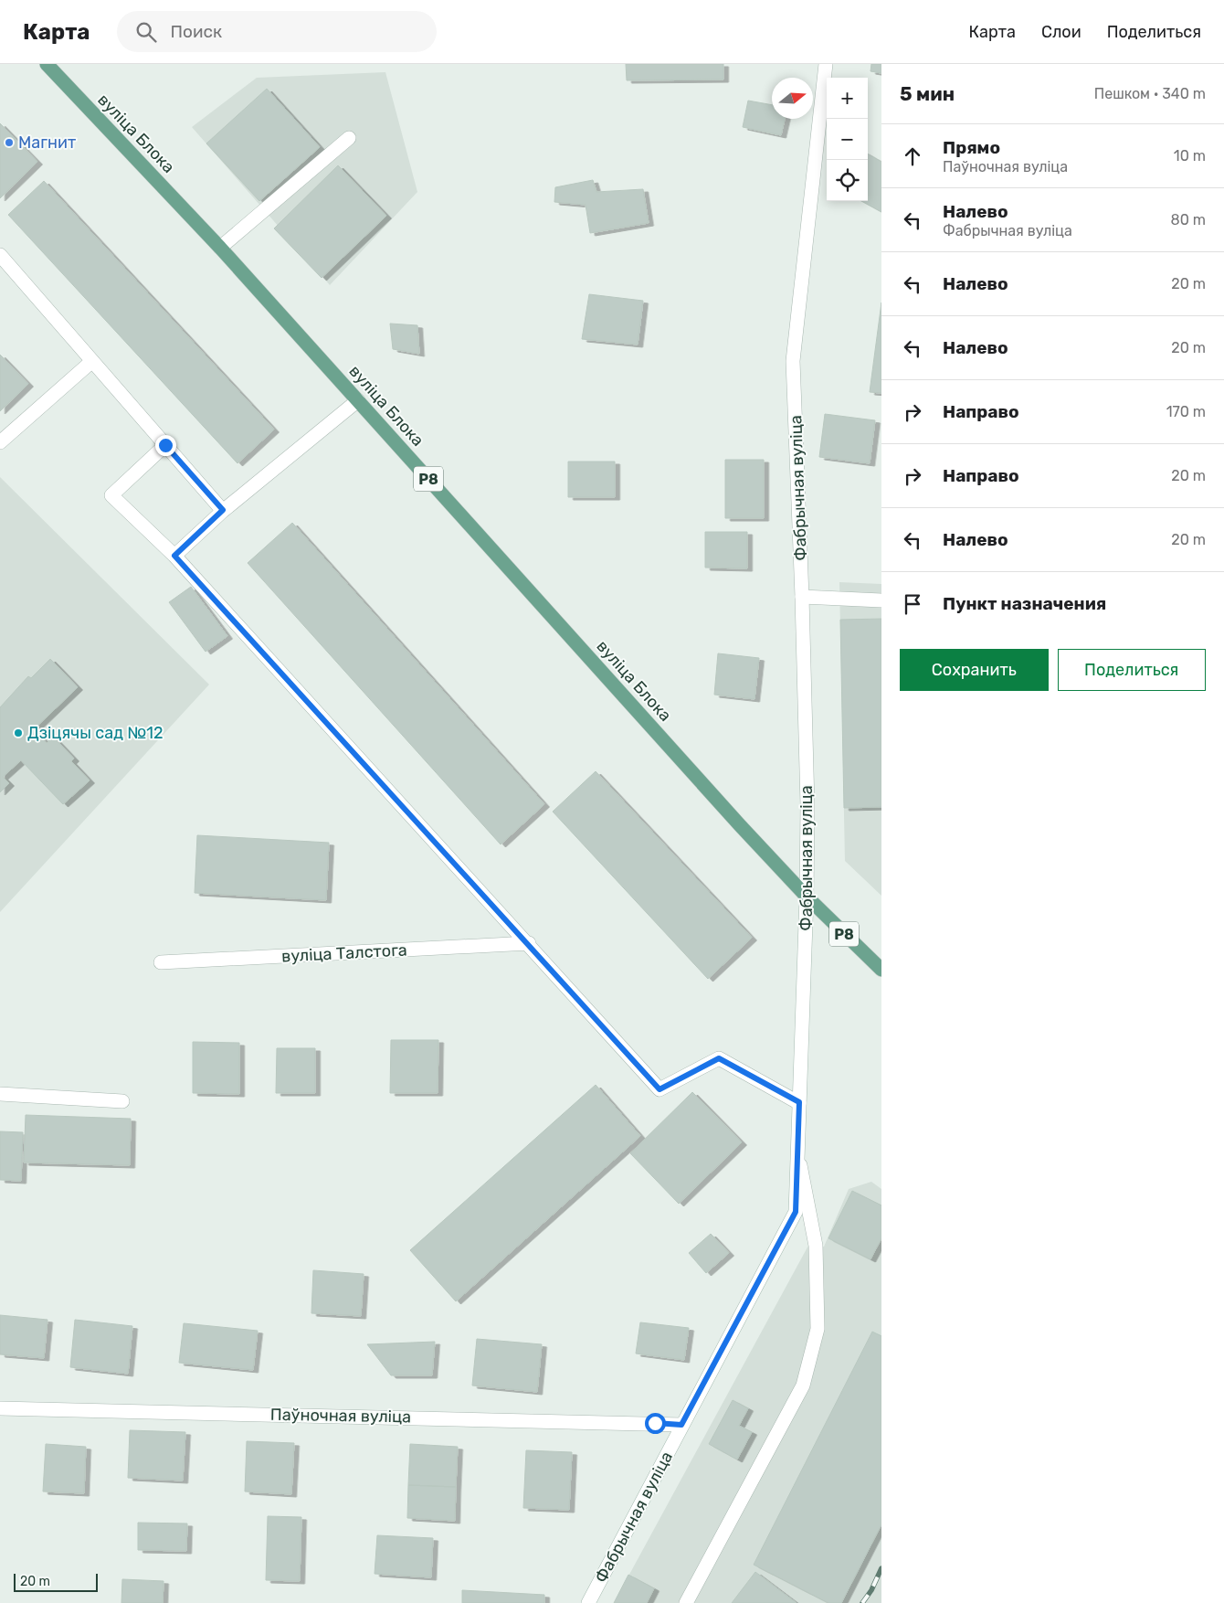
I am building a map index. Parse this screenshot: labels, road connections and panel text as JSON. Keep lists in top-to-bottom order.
{
  "streets": {
    "main road": ["вуліца Блока", "Р8"],
    "street": ["Фабрычная вуліца", "вуліца Талстога", "Паўночная вуліца"]
  },
  "crossings": [
    ["вуліца Блока", "Р8"],
    ["вуліца Блока", "Фабрычная вуліца"],
    ["Р8", "Фабрычная вуліца"],
    ["Фабрычная вуліца", "Паўночная вуліца"]
  ],
  "places": ["Магнит", "Дзіцячы сад №12"],
  "scale_bar": "20 m",
  "north": "right",
  "page": {
    "header": "Карта",
    "search": "Поиск",
    "nav": ["Карта", "Слои", "Поделиться"],
    "heading": ["5 мин", "Пешком · 340 m"],
    "map_buttons": ["+", "−"],
    "list": [
      ["Прямо", "Паўночная вуліца", "10 m"],
      ["Налево", "Фабрычная вуліца", "80 m"],
      ["Налево", "20 m"],
      ["Налево", "20 m"],
      ["Направо", "170 m"],
      ["Направо", "20 m"],
      ["Налево", "20 m"],
      "Пункт назначения"
    ],
    "buttons": ["Сохранить", "Поделиться"],
    "scale": "20 m"
  }
}
